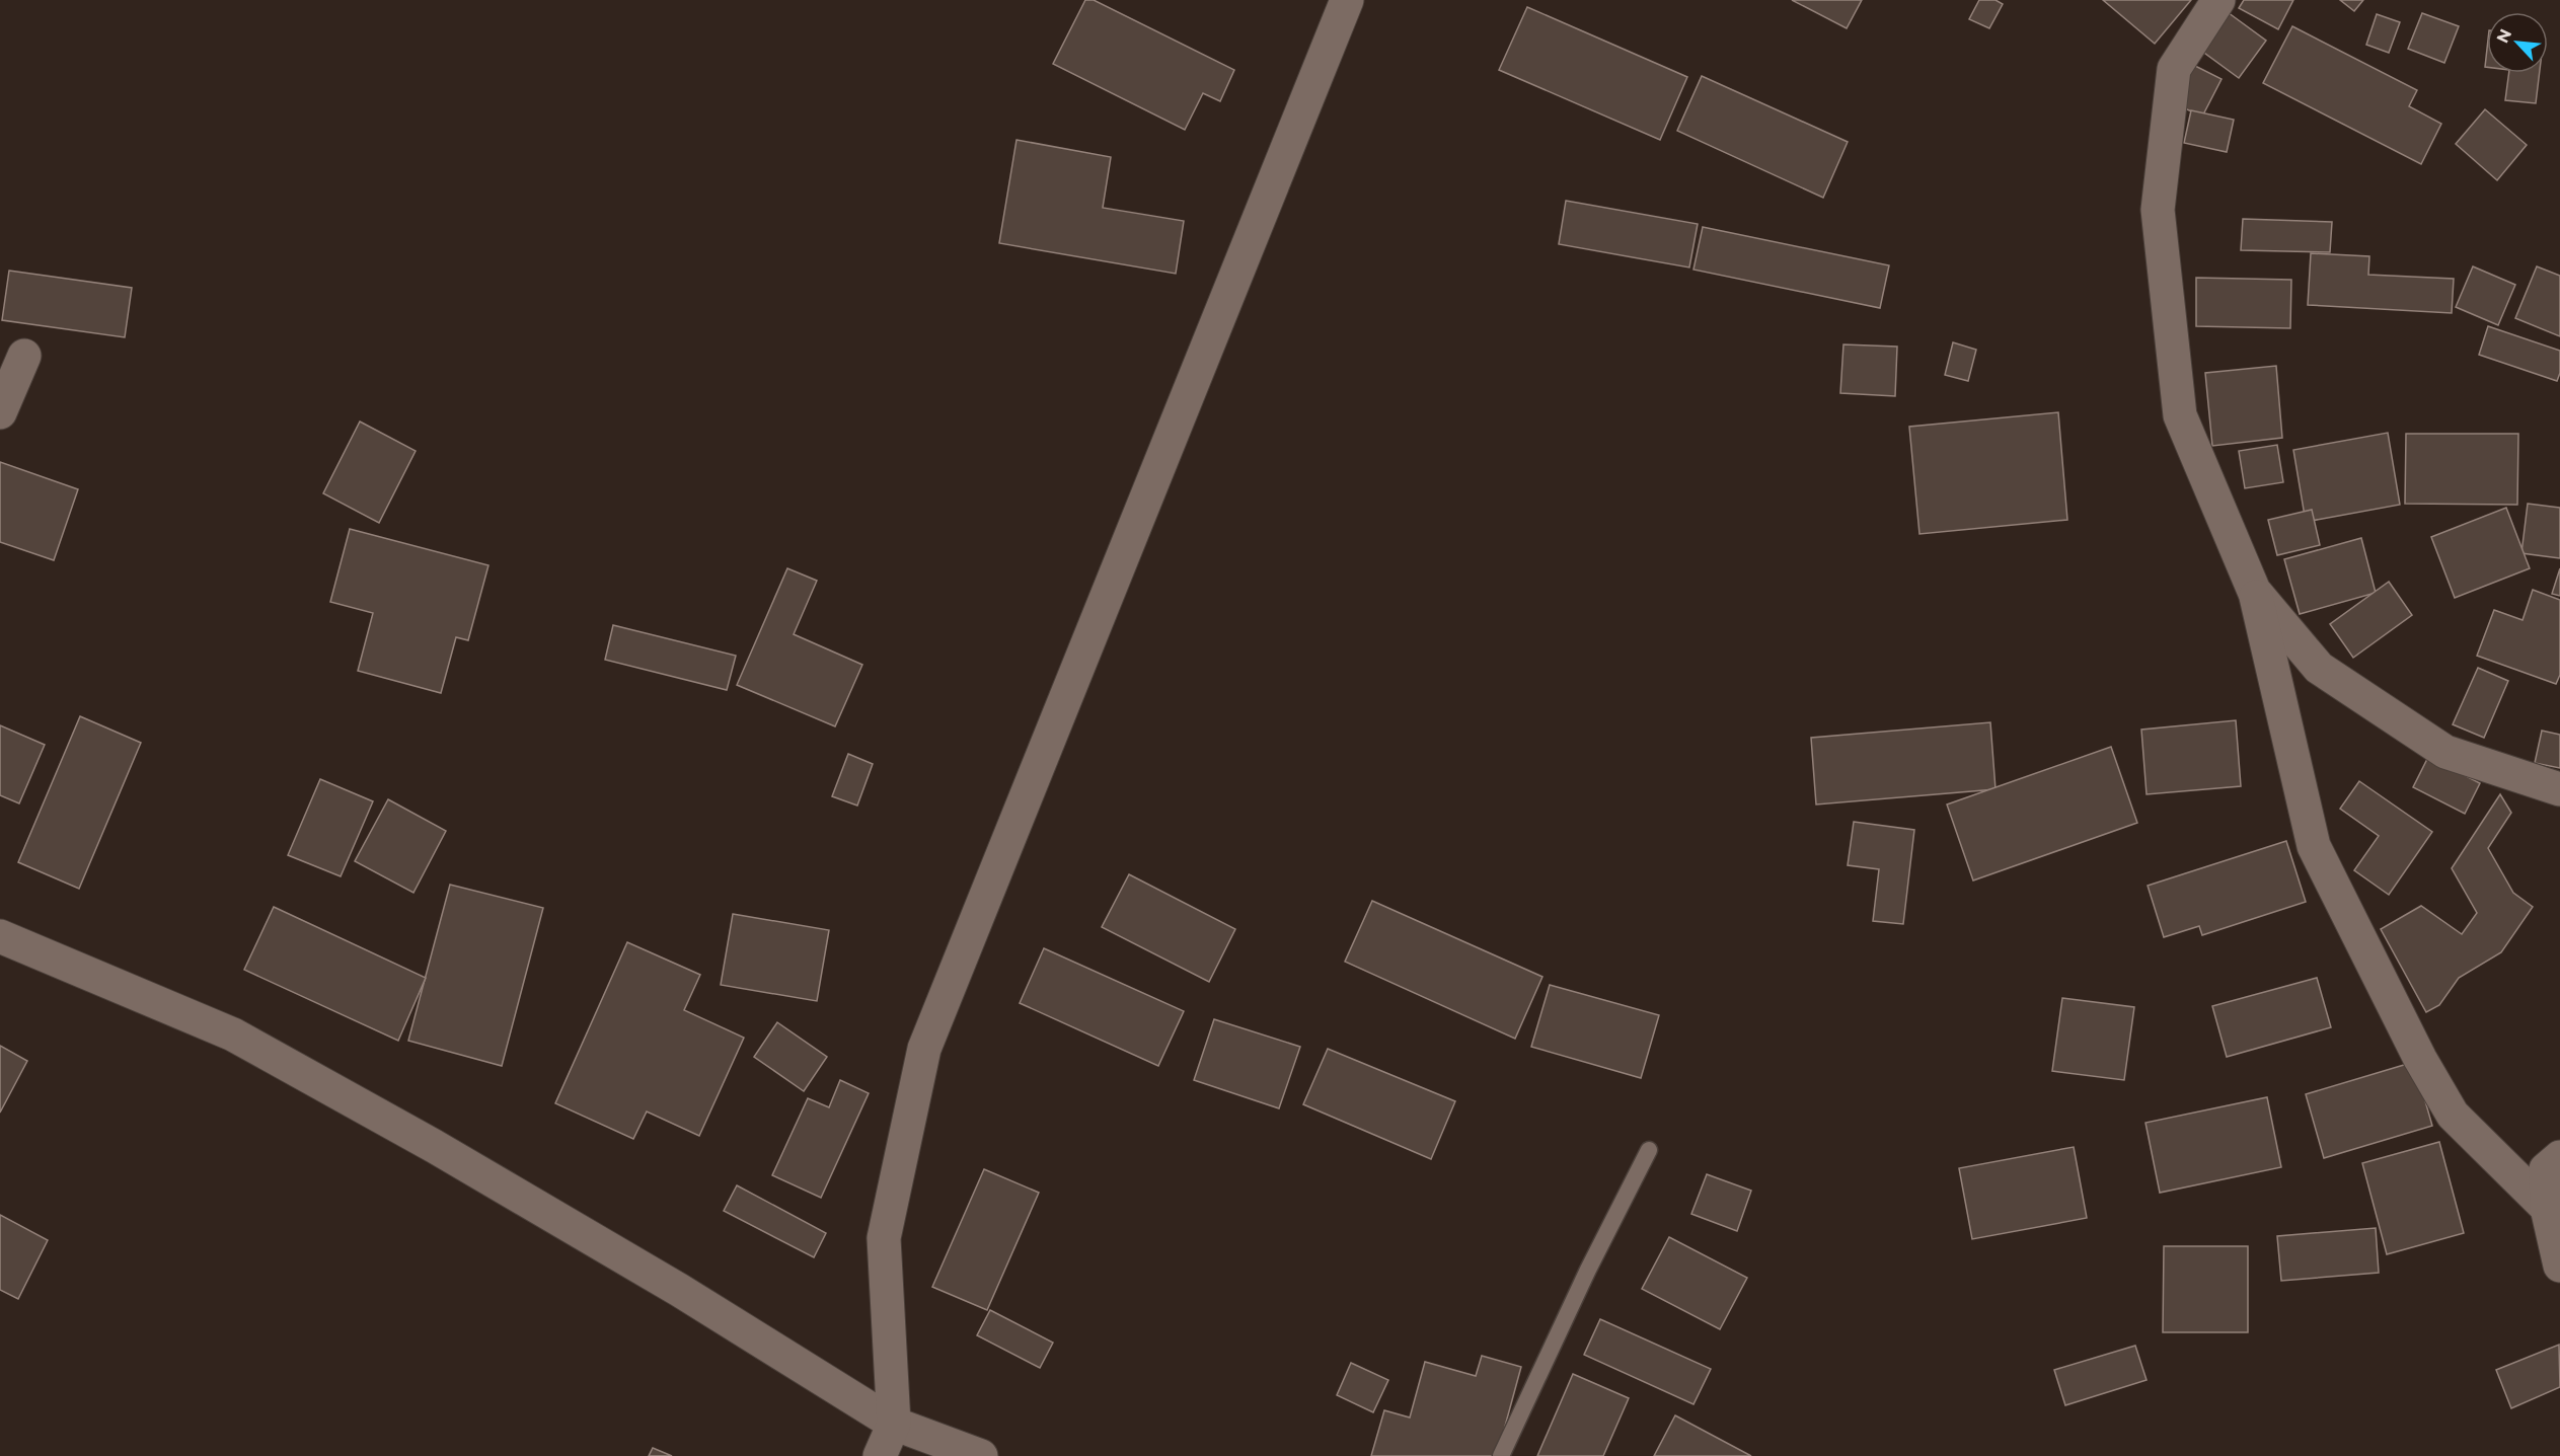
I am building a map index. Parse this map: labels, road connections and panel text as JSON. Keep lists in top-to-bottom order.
{
  "north": "top left"
}
